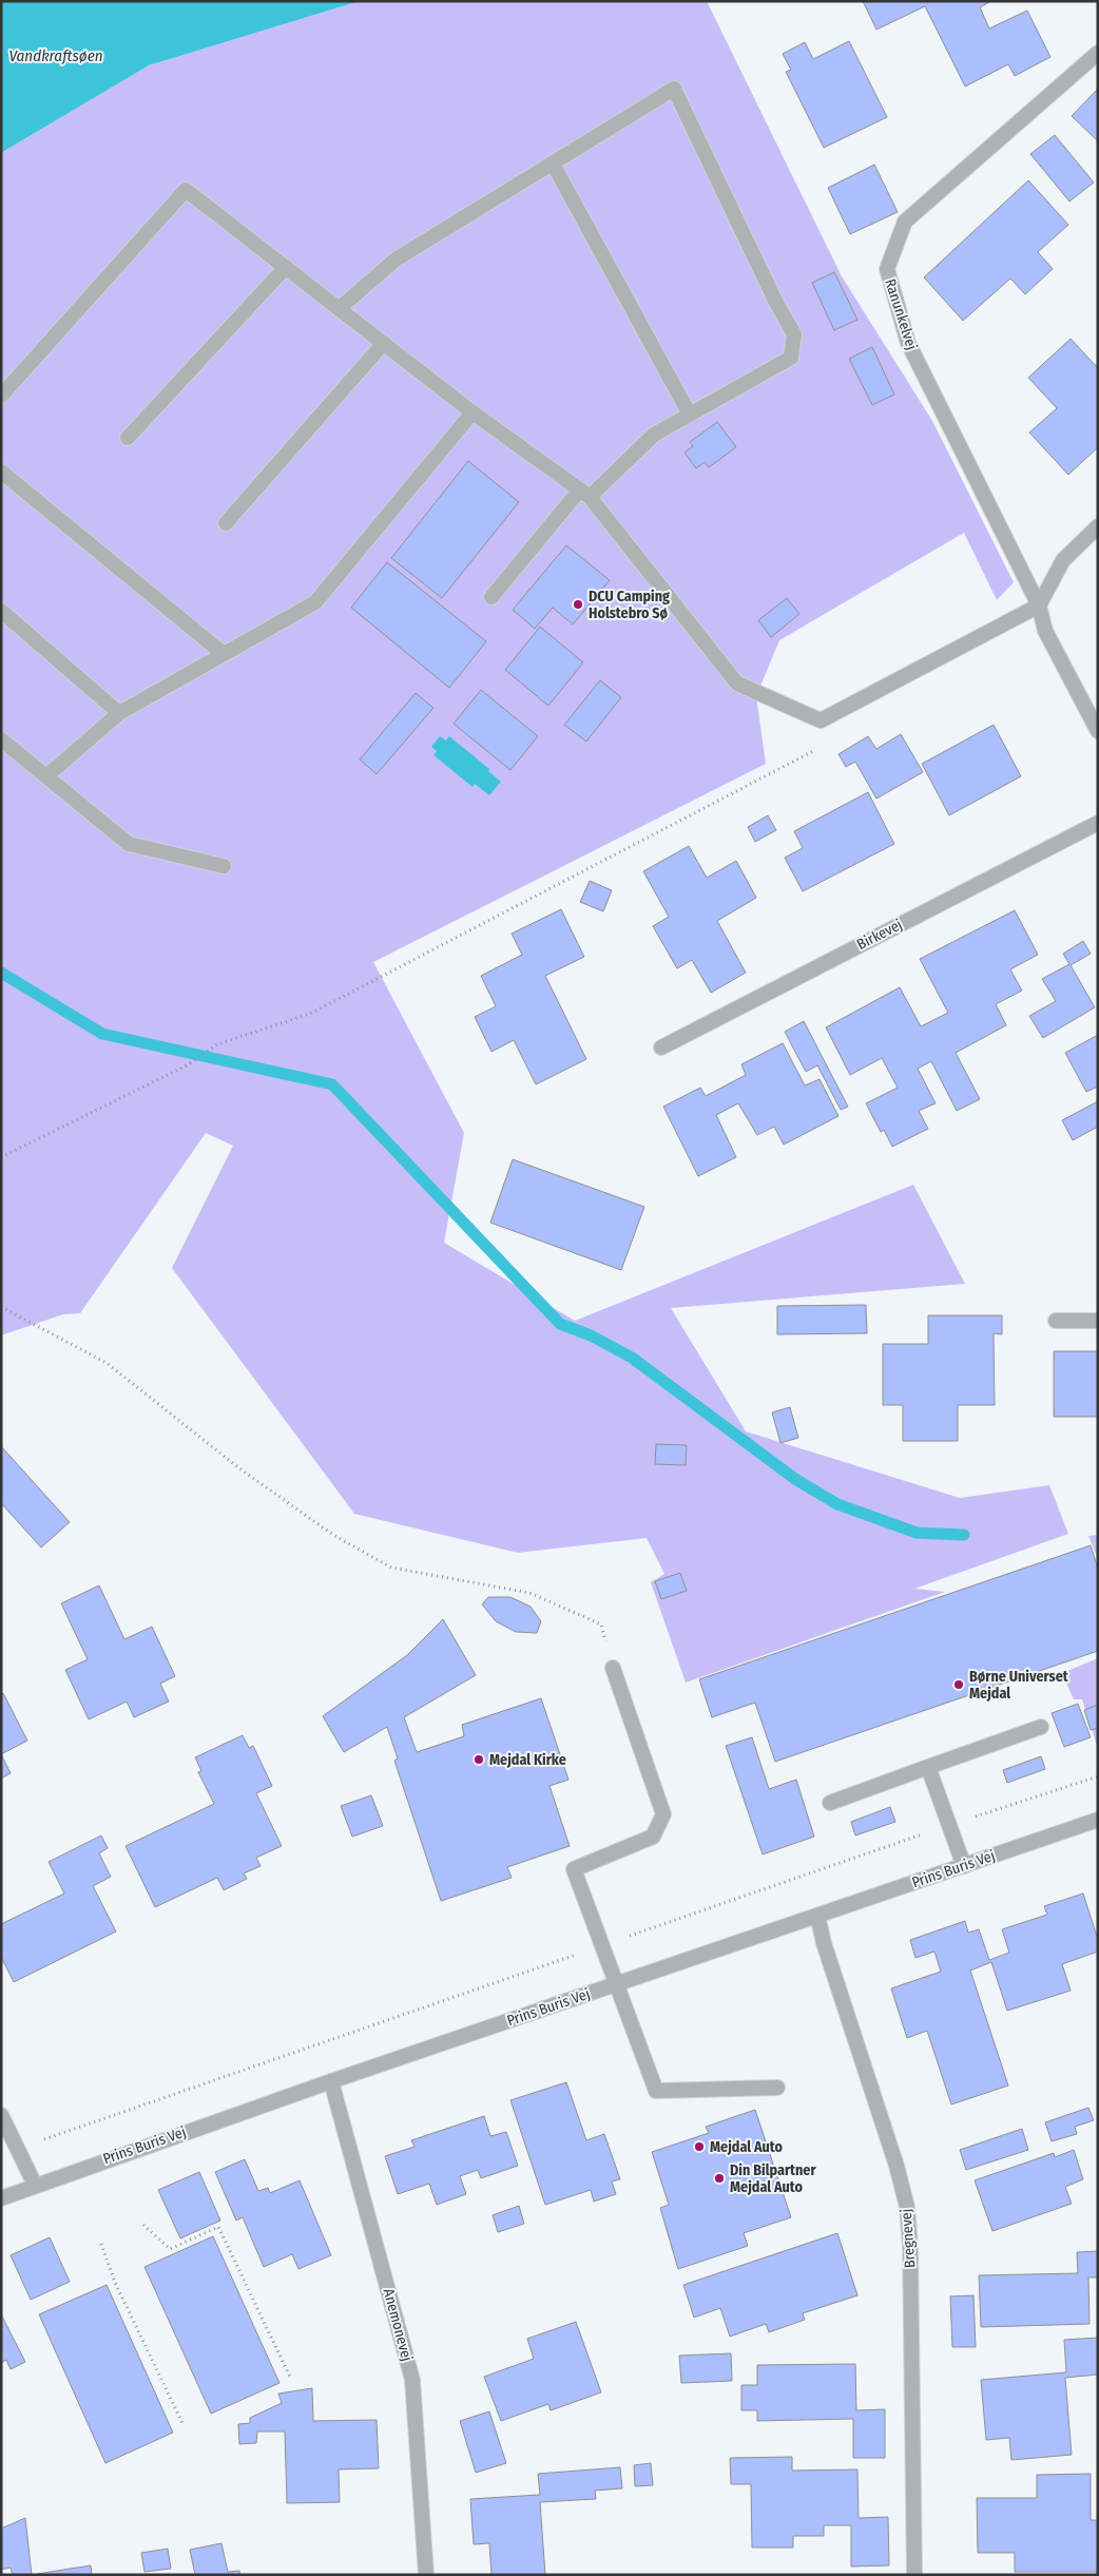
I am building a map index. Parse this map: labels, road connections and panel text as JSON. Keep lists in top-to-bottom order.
{
  "streets": {
    "street": [
      "Ranunkelvej",
      "Birkevej",
      "Prins Buris Vej",
      "Bregnevej",
      "Anemonevej"
    ]
  },
  "crossings": [
    ["Prins Buris Vej", "Bregnevej"],
    ["Prins Buris Vej", "Anemonevej"]
  ],
  "water": ["Vandkraftsøen"],
  "places": [
    "DCU Camping Holstebro Sø",
    "Børne Universet Mejdal",
    "Mejdal Kirke",
    "Mejdal Auto",
    "Din Bilpartner Mejdal Auto"
  ]
}
